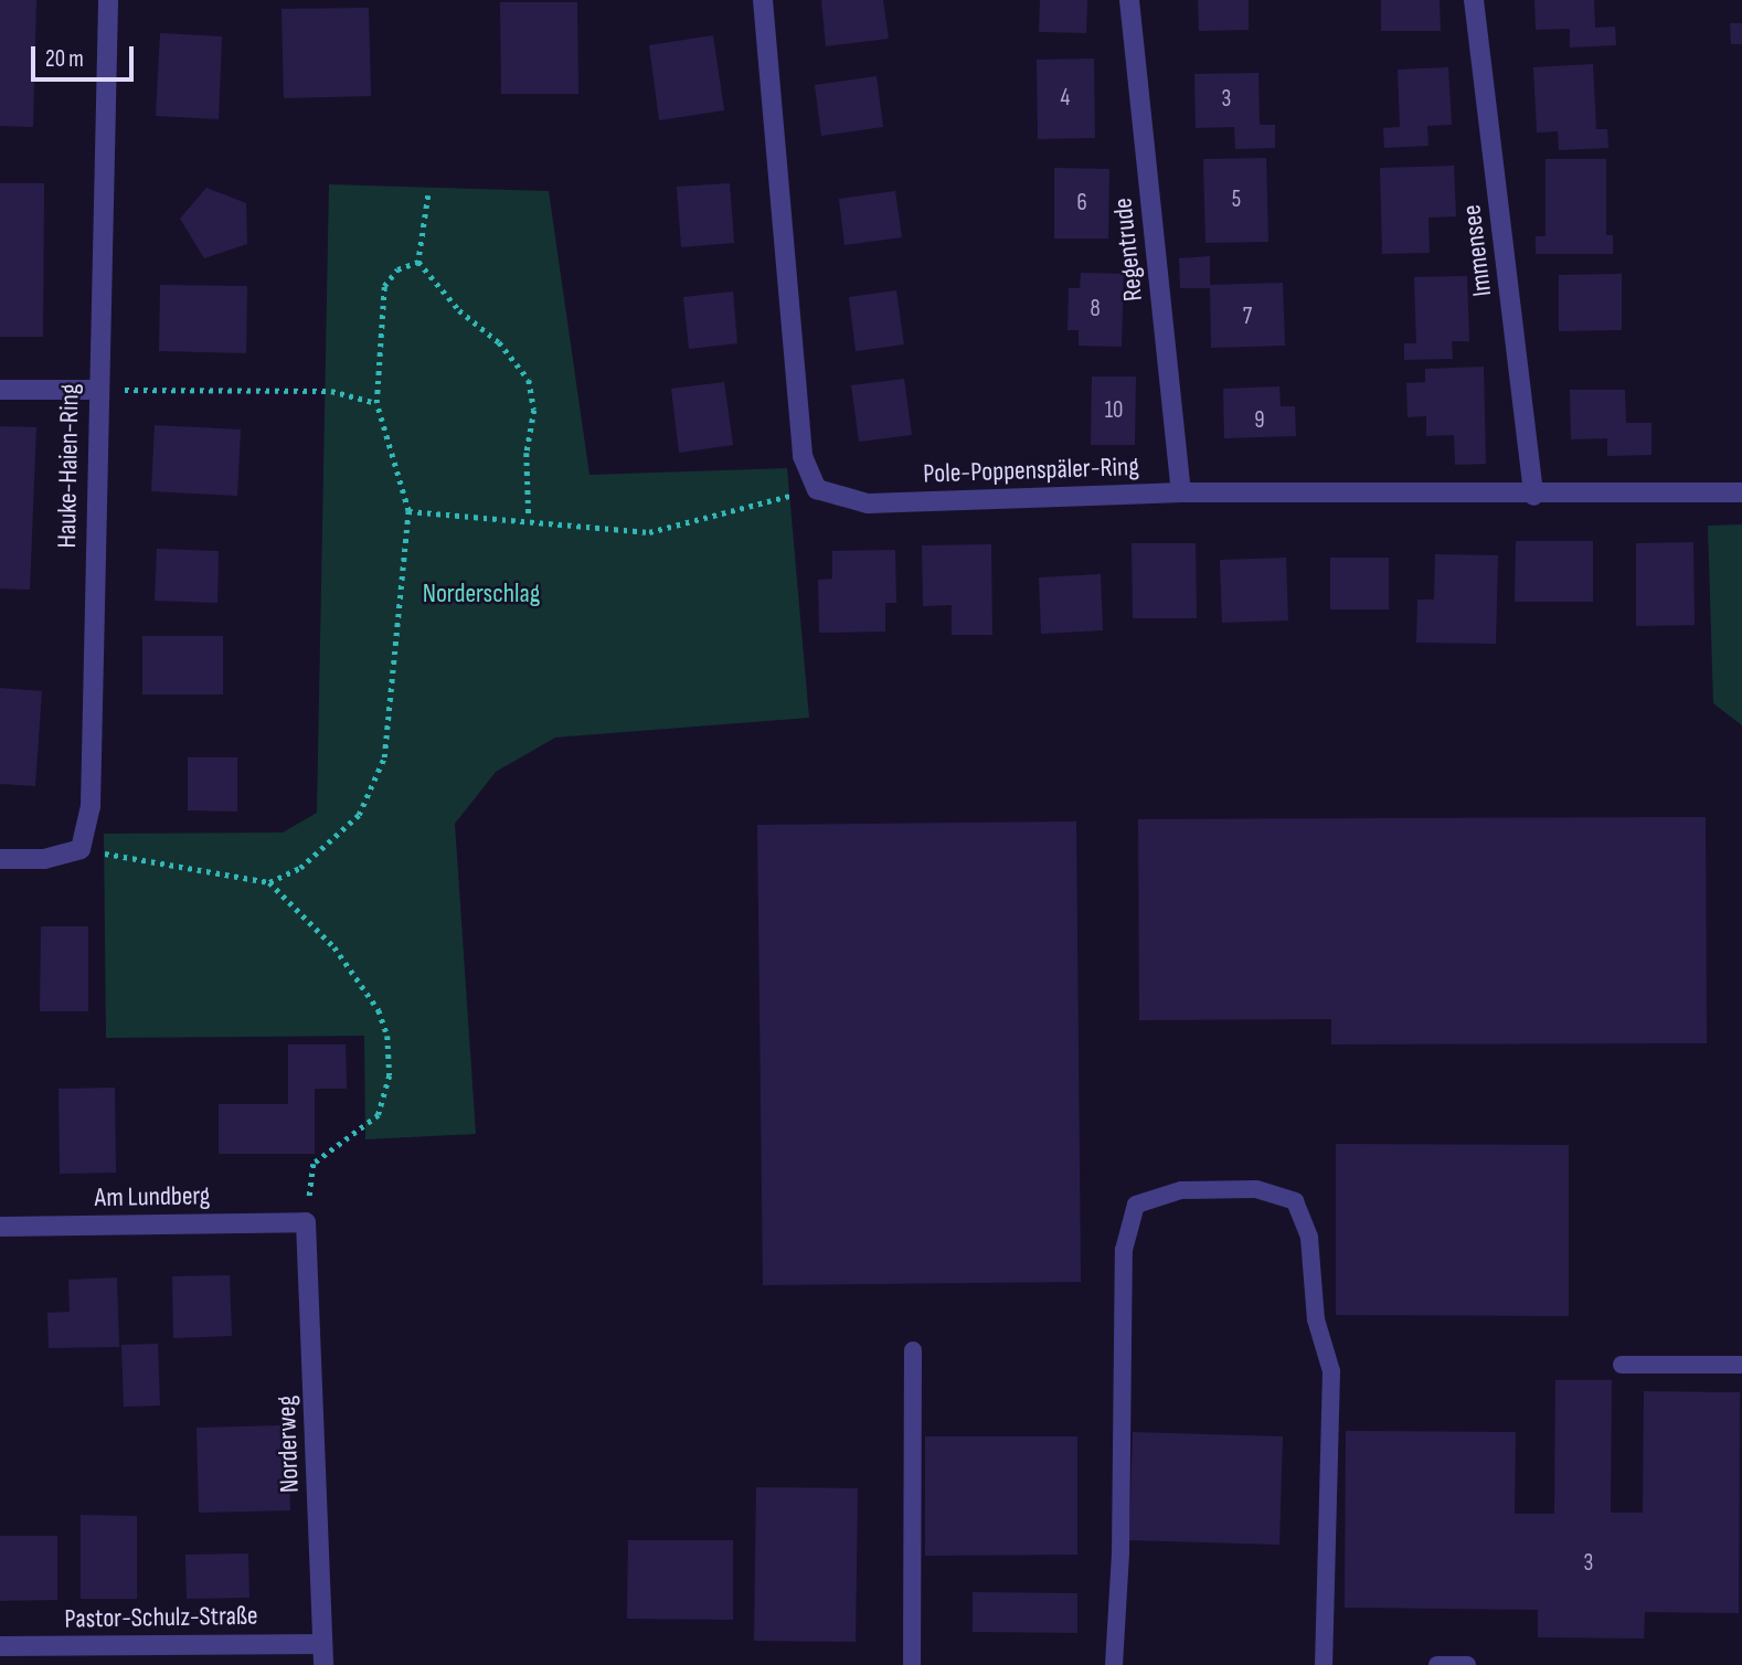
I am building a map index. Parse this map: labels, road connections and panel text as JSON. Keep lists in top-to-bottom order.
{
  "streets": {
    "street": [
      "Regentrude",
      "Immensee",
      "Hauke-Haien-Ring",
      "Pole-Poppenspäler-Ring",
      "Am Lundberg",
      "Norderweg",
      "Pastor-Schulz-Straße"
    ]
  },
  "crossings": [
    ["Regentrude", "Pole-Poppenspäler-Ring"],
    ["Immensee", "Pole-Poppenspäler-Ring"],
    ["Am Lundberg", "Norderweg"],
    ["Norderweg", "Pastor-Schulz-Straße"]
  ],
  "parks": ["Norderschlag"],
  "house_numbers": [
    "4",
    "3",
    "5",
    "6",
    "8",
    "7",
    "10",
    "9",
    "3"
  ],
  "scale_bar": "20 m"
}
